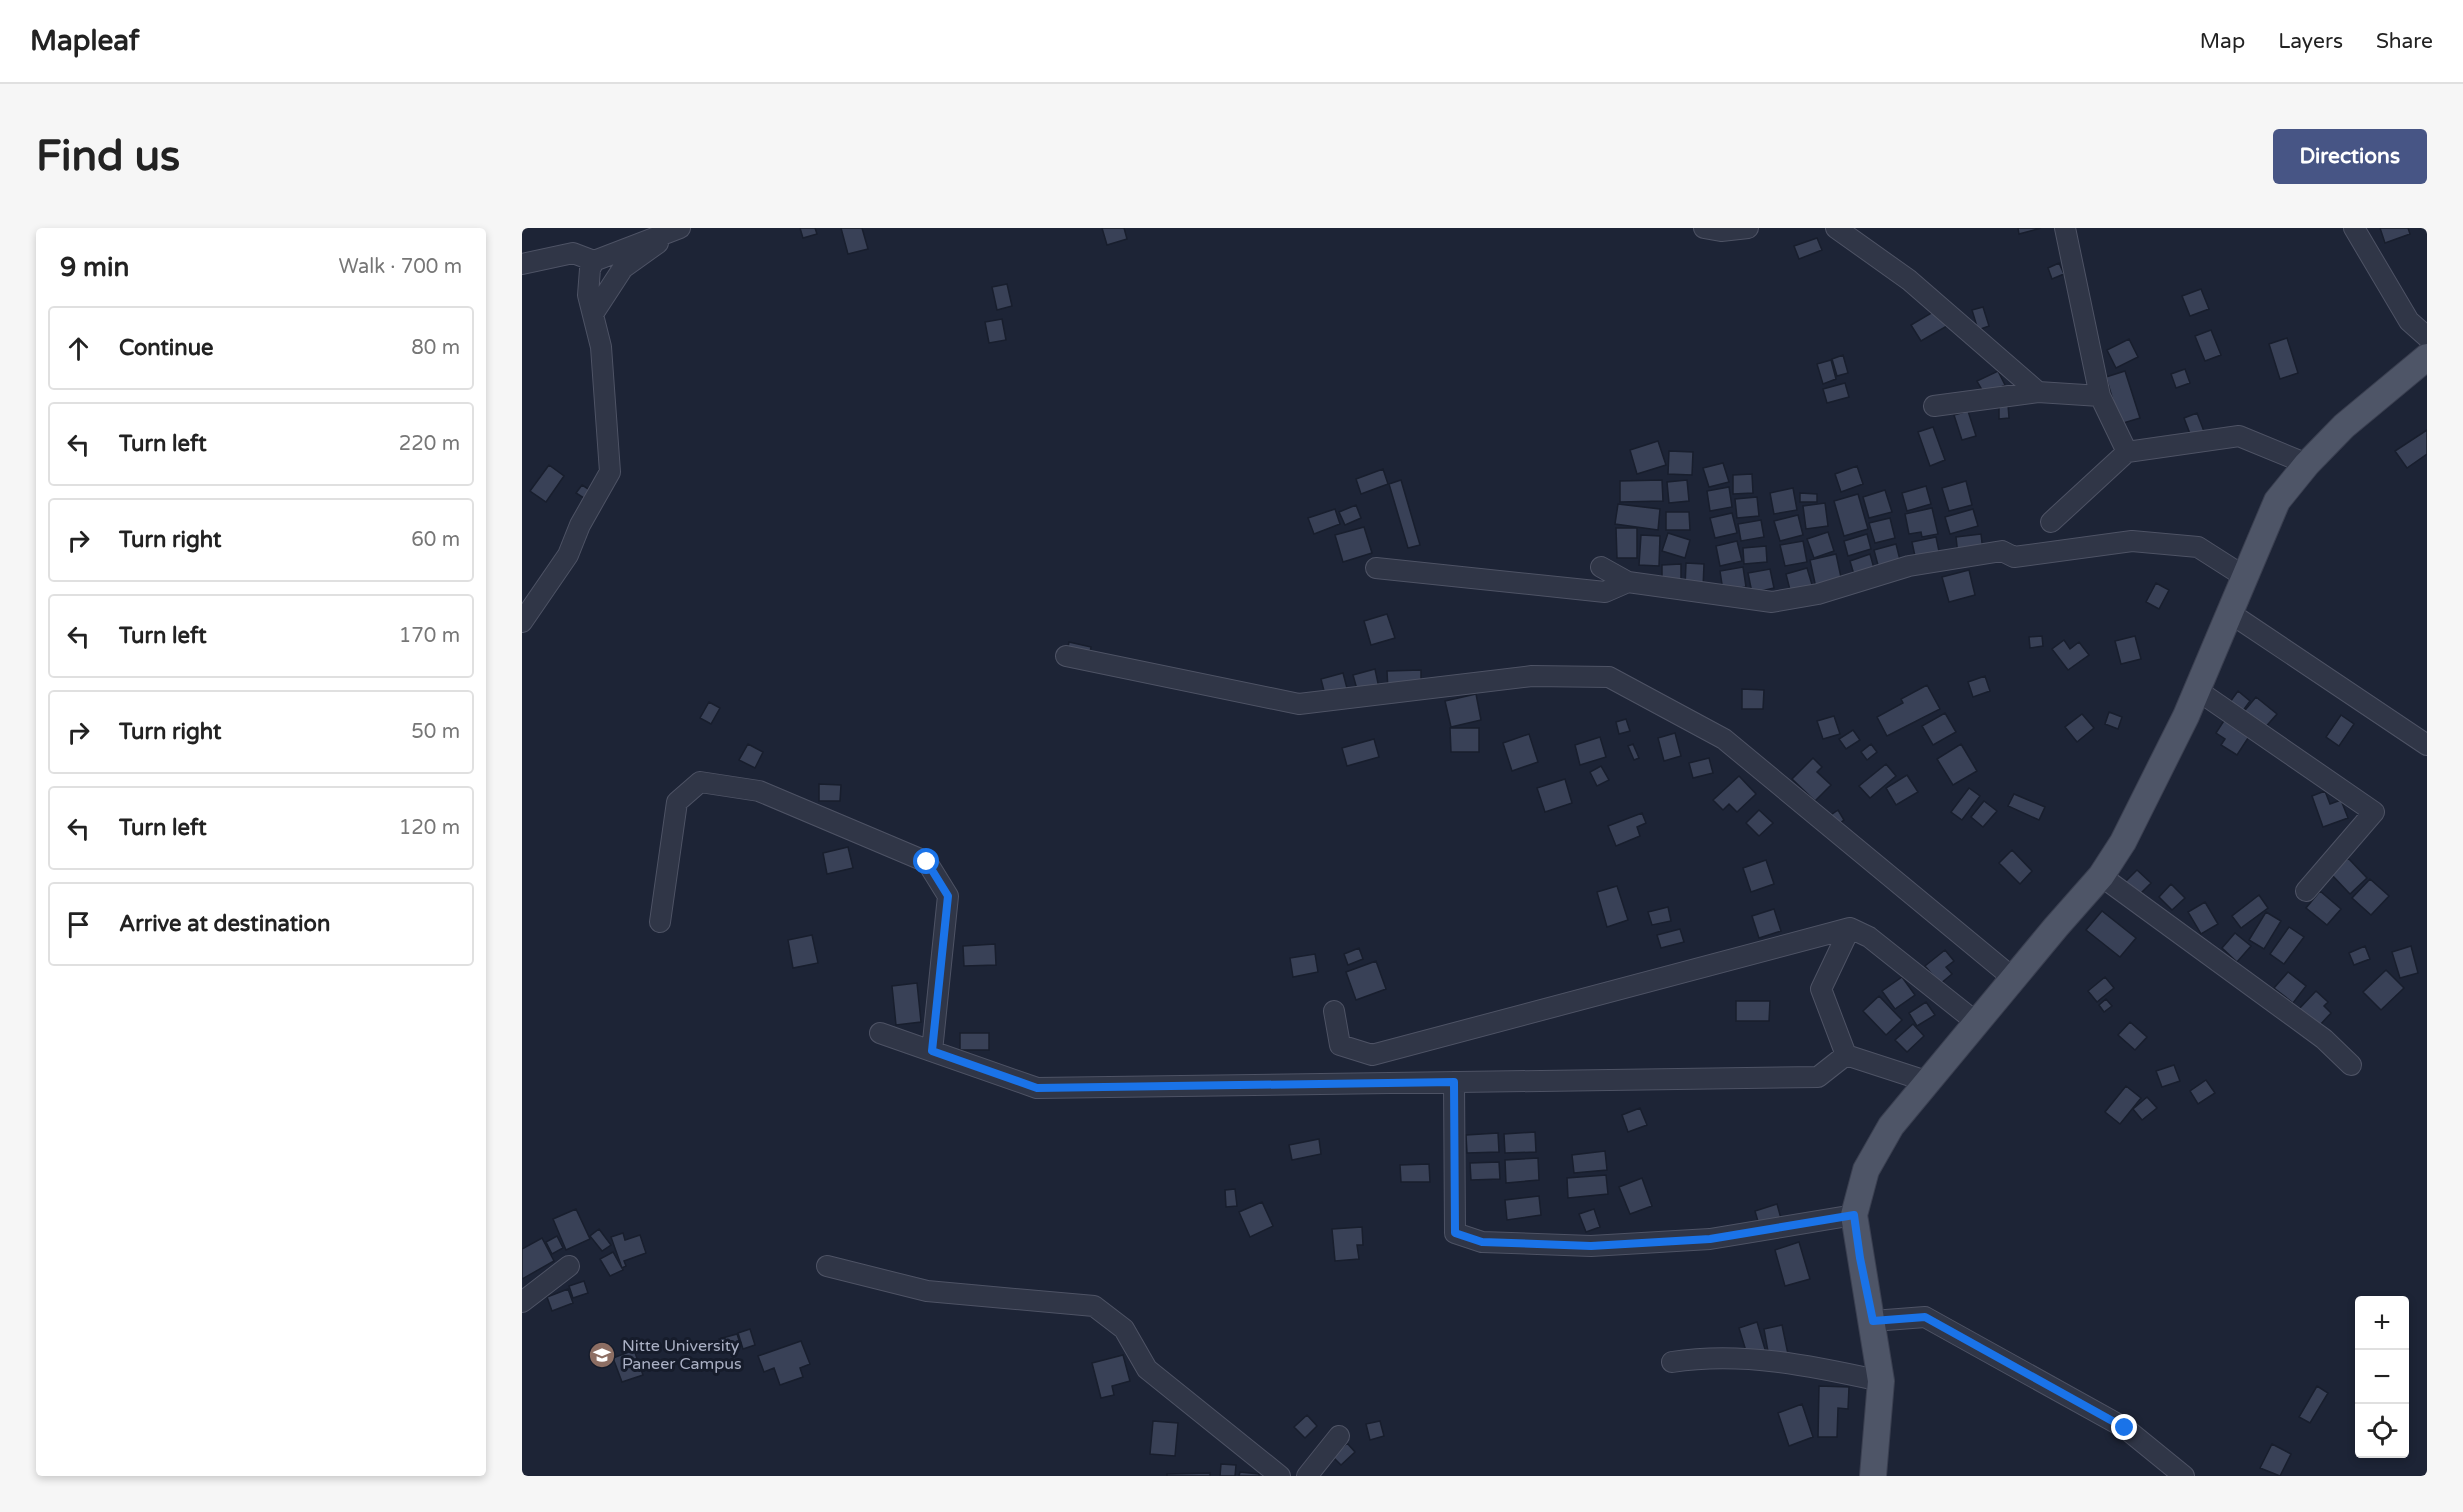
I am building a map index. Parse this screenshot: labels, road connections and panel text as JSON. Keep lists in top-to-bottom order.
{
  "places": {
    "school or university": ["Nitte University Paneer Campus"]
  },
  "page": {
    "header": "Mapleaf",
    "nav": ["Map", "Layers", "Share"],
    "buttons": "Directions",
    "title": "Find us",
    "heading": ["9 min", "Walk · 700 m"],
    "list": [
      ["Continue", "80 m"],
      ["Turn left", "220 m"],
      ["Turn right", "60 m"],
      ["Turn left", "170 m"],
      ["Turn right", "50 m"],
      ["Turn left", "120 m"],
      "Arrive at destination"
    ],
    "map_buttons": ["+", "−"]
  }
}
